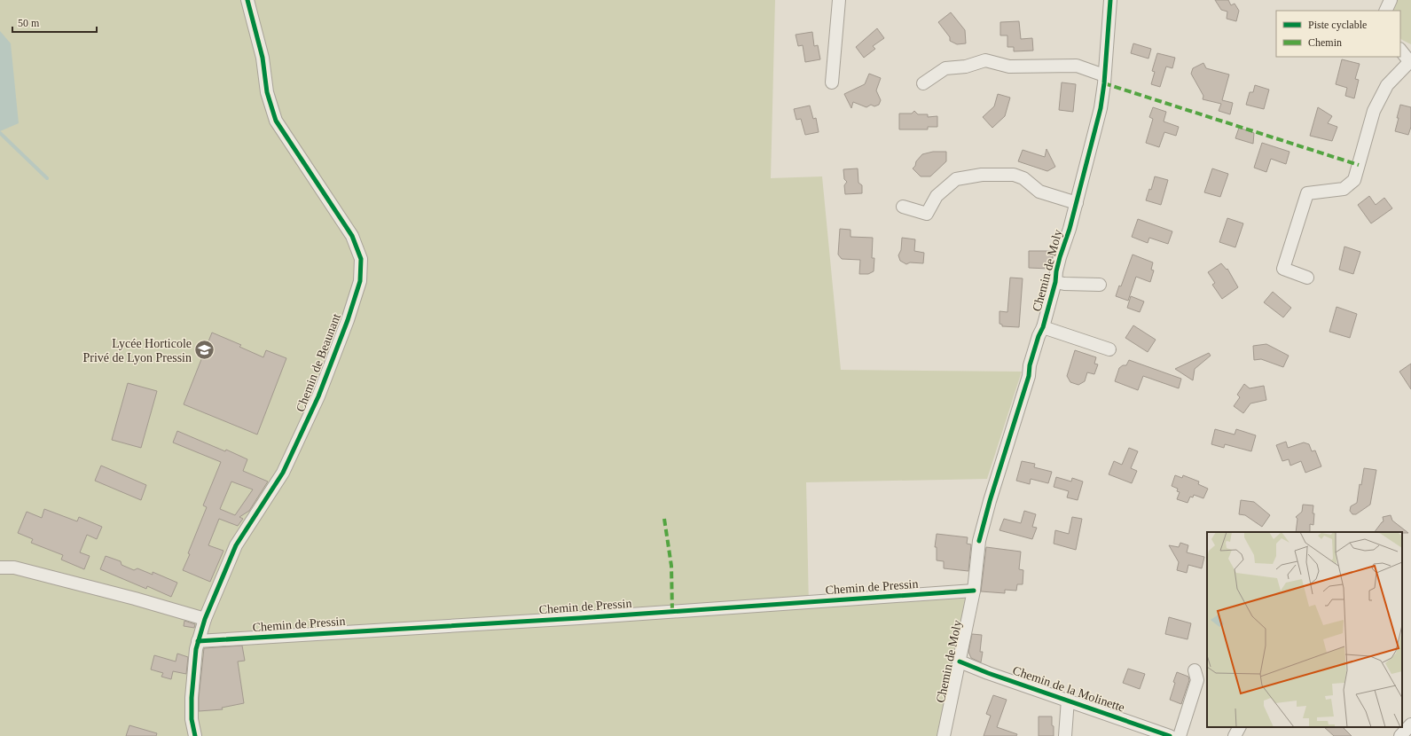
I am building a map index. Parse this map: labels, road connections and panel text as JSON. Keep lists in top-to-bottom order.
{
  "streets": {
    "street": [
      "Chemin de Moly",
      "Chemin de Beaunant",
      "Chemin de Pressin",
      "Chemin de la Molinette"
    ]
  },
  "crossings": [
    ["Chemin de Moly", "Chemin de Pressin"],
    ["Chemin de Moly", "Chemin de la Molinette"],
    ["Chemin de Beaunant", "Chemin de Pressin"]
  ],
  "places": {
    "school or university": ["Lycée Horticole Privé de Lyon Pressin"]
  },
  "legend": ["Piste cyclable", "Chemin"],
  "scale_bar": "50 m"
}
